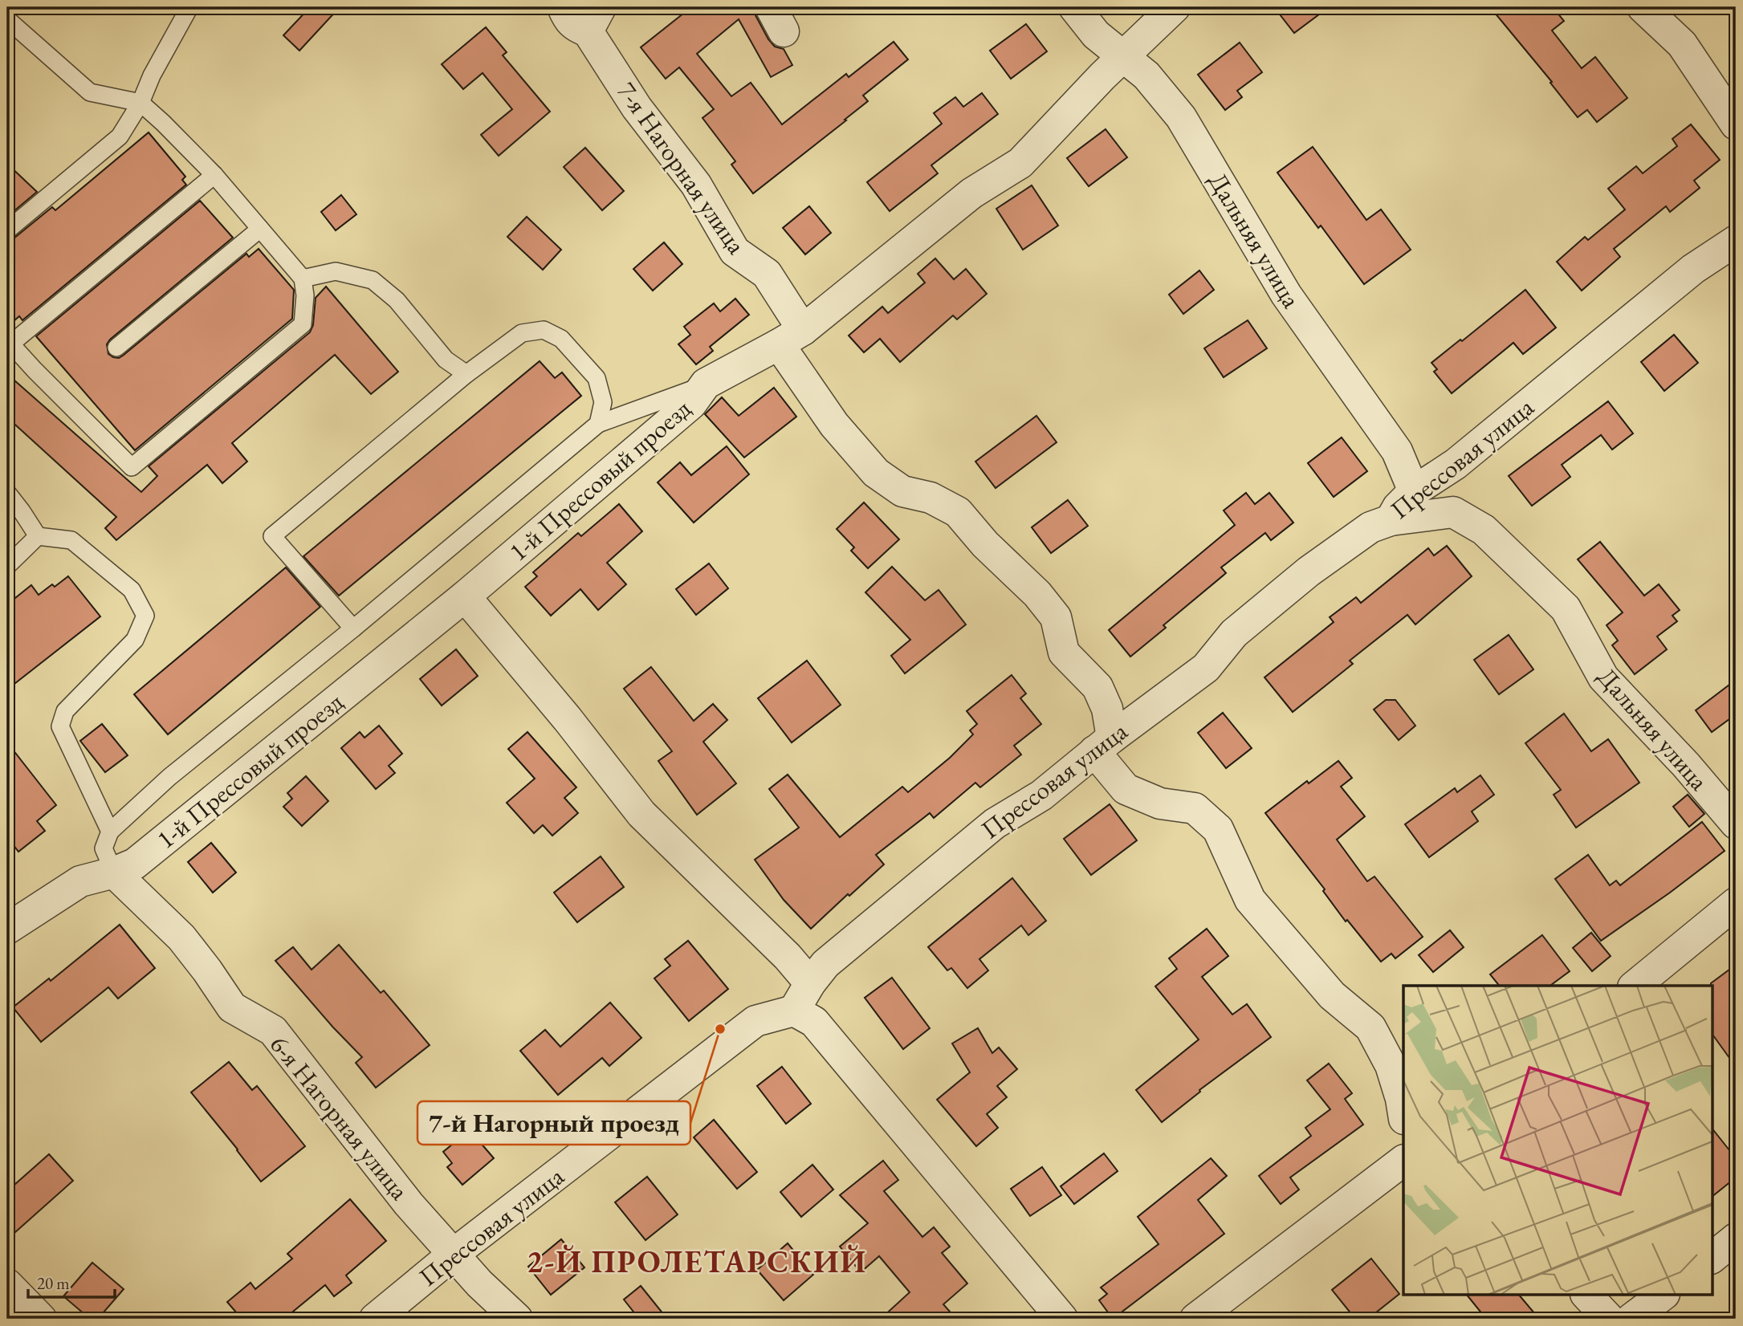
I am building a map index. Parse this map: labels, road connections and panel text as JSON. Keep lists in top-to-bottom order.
{
  "streets": {
    "street": [
      "7-я Нагорная улица",
      "Дальняя улица",
      "Прессовая улица",
      "1-й Прессовый проезд",
      "6-я Нагорная улица"
    ]
  },
  "crossings": [
    ["7-я Нагорная улица", "Прессовая улица"],
    ["7-я Нагорная улица", "1-й Прессовый проезд"],
    ["Дальняя улица", "Прессовая улица"],
    ["Дальняя улица", "1-й Прессовый проезд"],
    ["Прессовая улица", "6-я Нагорная улица"],
    ["1-й Прессовый проезд", "6-я Нагорная улица"]
  ],
  "districts": ["2-Й ПРОЛЕТАРСКИЙ"],
  "places": ["7-й Нагорный проезд"],
  "scale_bar": "20 m"
}
